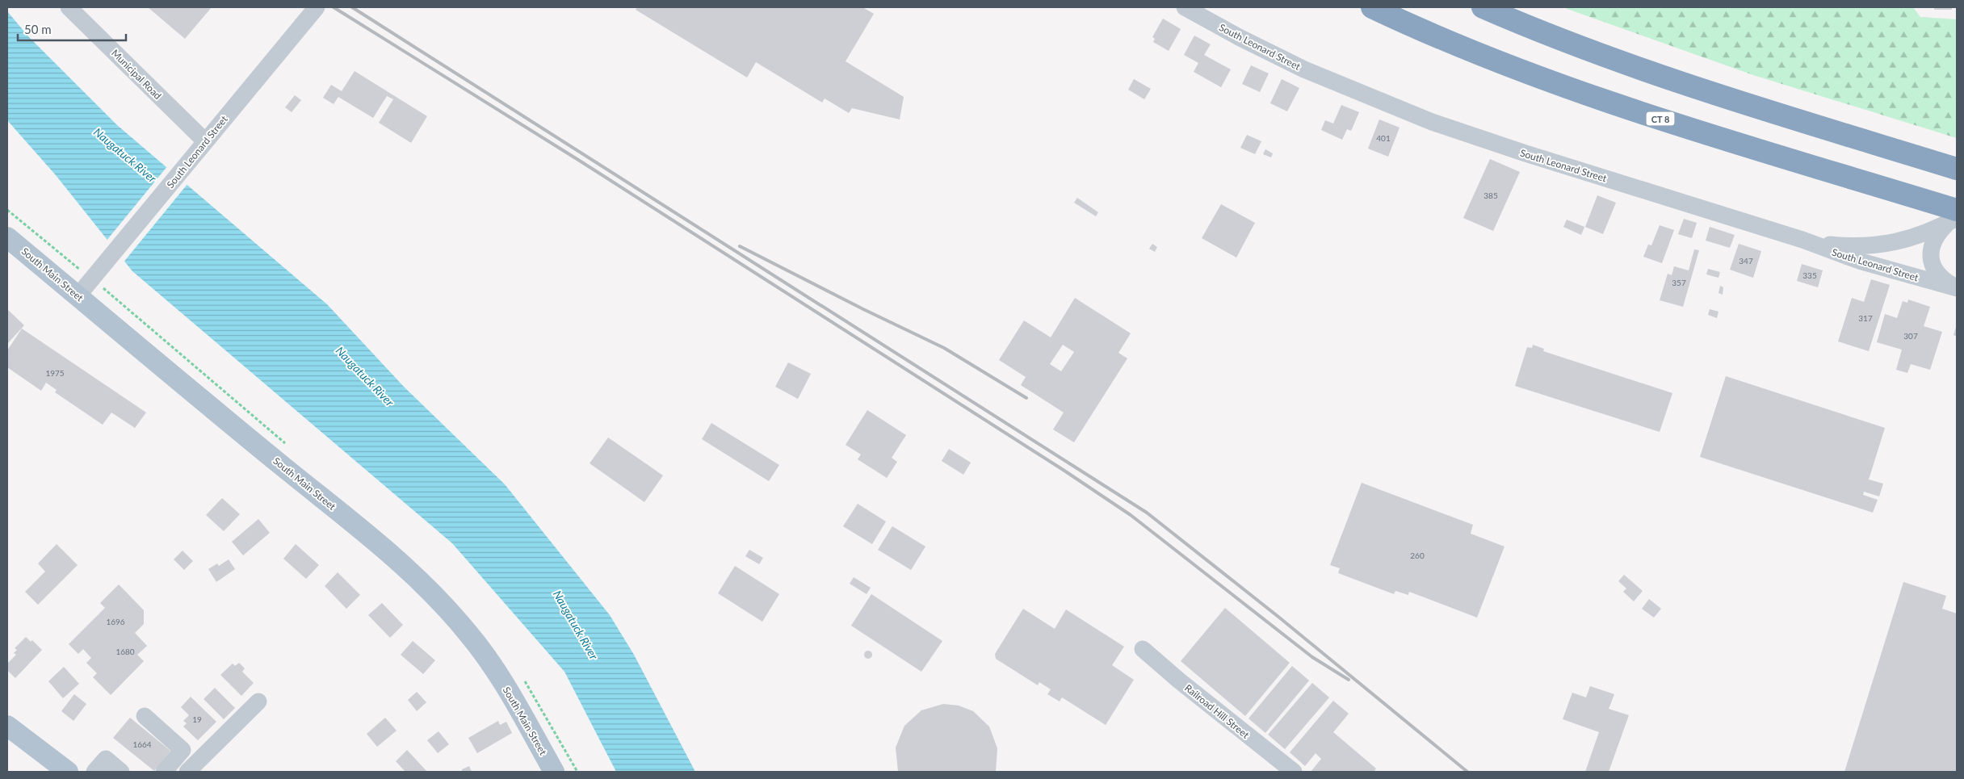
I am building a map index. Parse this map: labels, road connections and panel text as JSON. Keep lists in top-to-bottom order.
{
  "streets": {
    "highway": ["CT 8"],
    "main road": ["South Main Street"],
    "street": ["South Leonard Street", "Municipal Road", "Railroad Hill Street"]
  },
  "crossings": [
    ["South Leonard Street", "Municipal Road"],
    ["South Leonard Street", "South Main Street"]
  ],
  "water": ["Naugatuck River"],
  "house_numbers": [
    "401",
    "385",
    "347",
    "335",
    "357",
    "317",
    "307",
    "1975",
    "260",
    "1696",
    "1680",
    "19",
    "1664"
  ],
  "scale_bar": "50 m"
}
